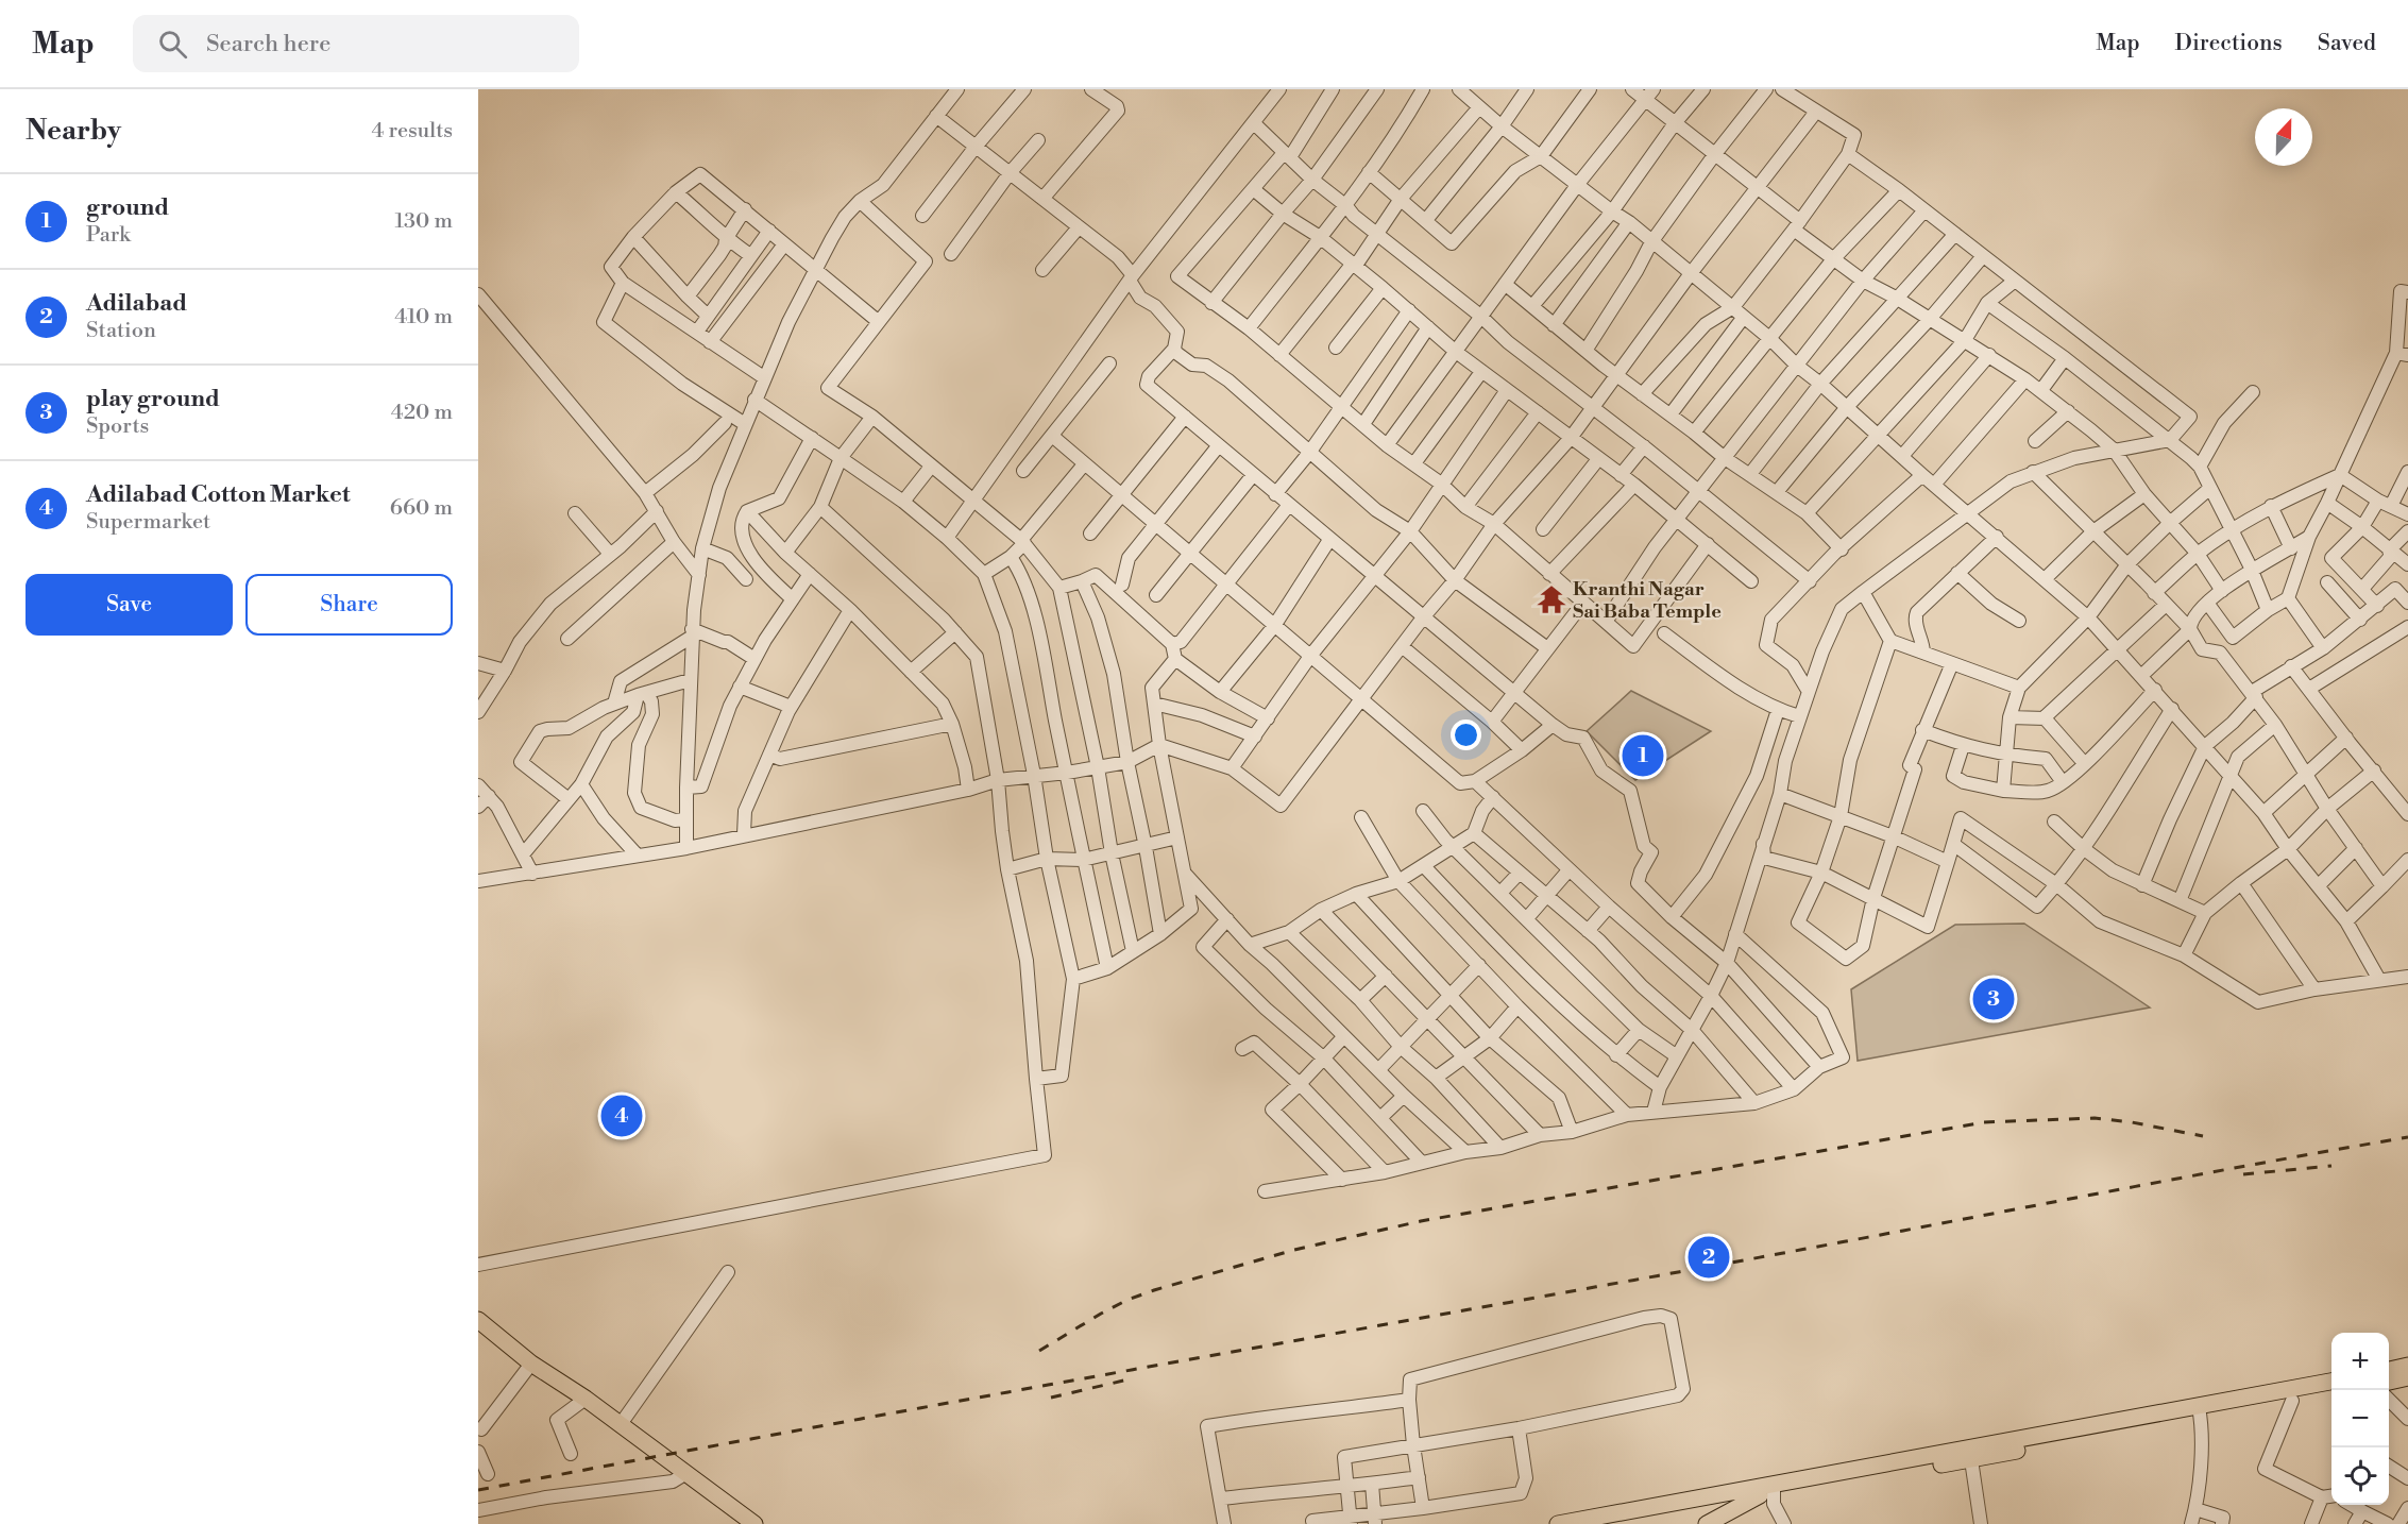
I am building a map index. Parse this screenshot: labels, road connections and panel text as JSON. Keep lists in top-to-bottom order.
{
  "places": {
    "temple": ["Kranthi Nagar Sai Baba Temple"]
  },
  "north": "top",
  "page": {
    "header": "Map",
    "search": "Search here",
    "nav": ["Map", "Directions", "Saved"],
    "heading": ["Nearby", "4 results"],
    "list": [
      {
        "mark": "1",
        "name": "ground",
        "note": "Park",
        "value": "130 m"
      },
      {
        "mark": "2",
        "name": "Adilabad",
        "note": "Station",
        "value": "410 m"
      },
      {
        "mark": "3",
        "name": "play ground",
        "note": "Sports",
        "value": "420 m"
      },
      {
        "mark": "4",
        "name": "Adilabad Cotton Market",
        "note": "Supermarket",
        "value": "660 m"
      }
    ],
    "buttons": ["Save", "Share"],
    "pins": [
      "1",
      "3",
      "4",
      "2"
    ],
    "map_buttons": ["+", "−"]
  }
}
